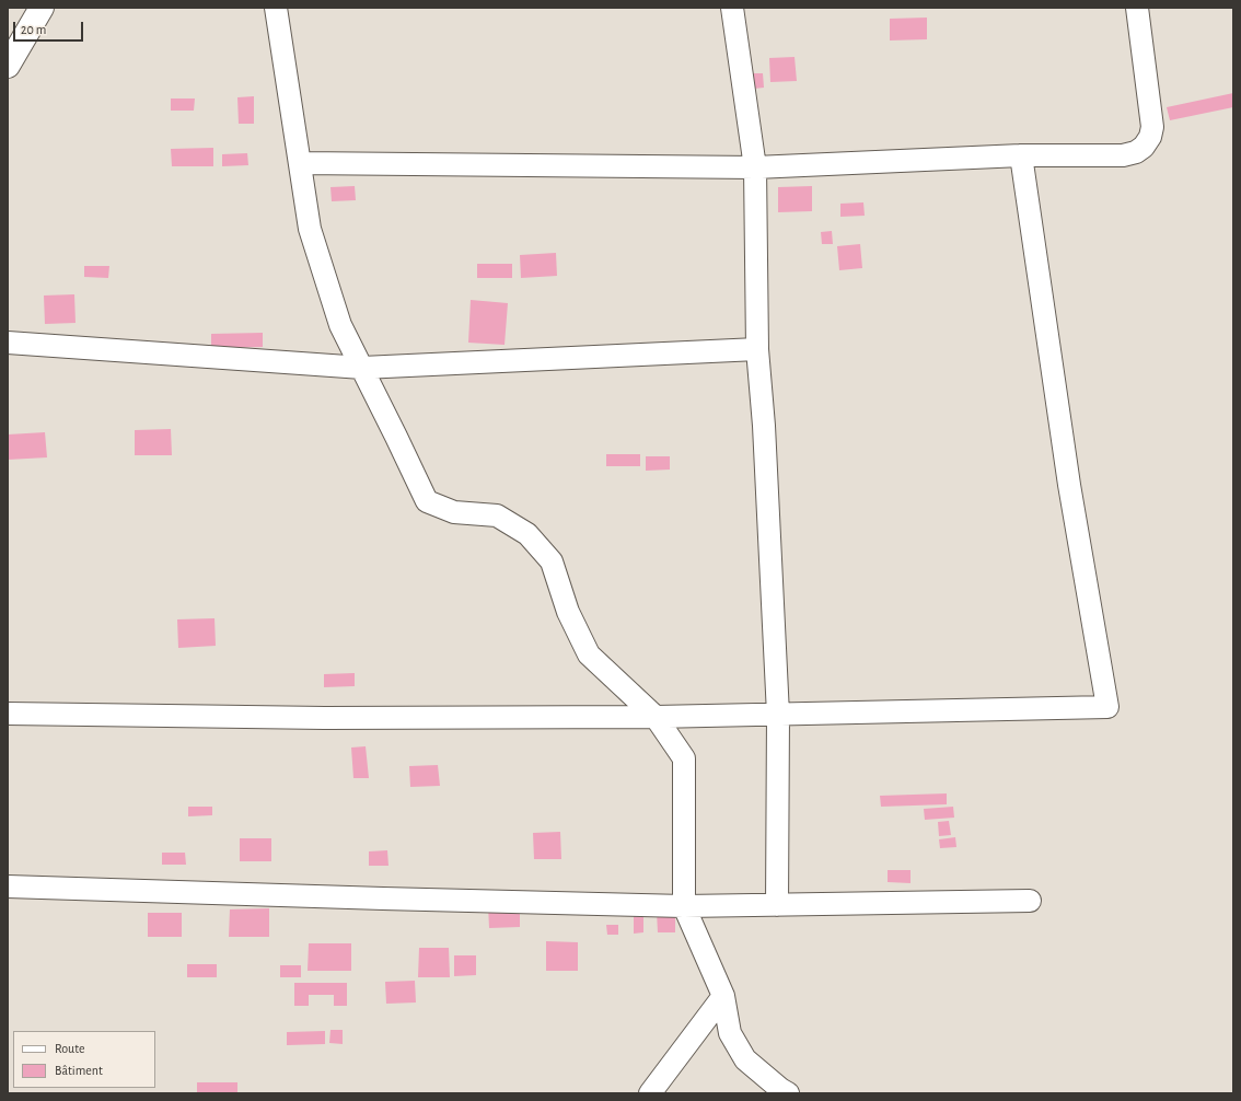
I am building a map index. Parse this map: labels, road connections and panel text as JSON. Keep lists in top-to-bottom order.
{
  "legend": ["Route", "Bâtiment"],
  "scale_bar": "20 m"
}
